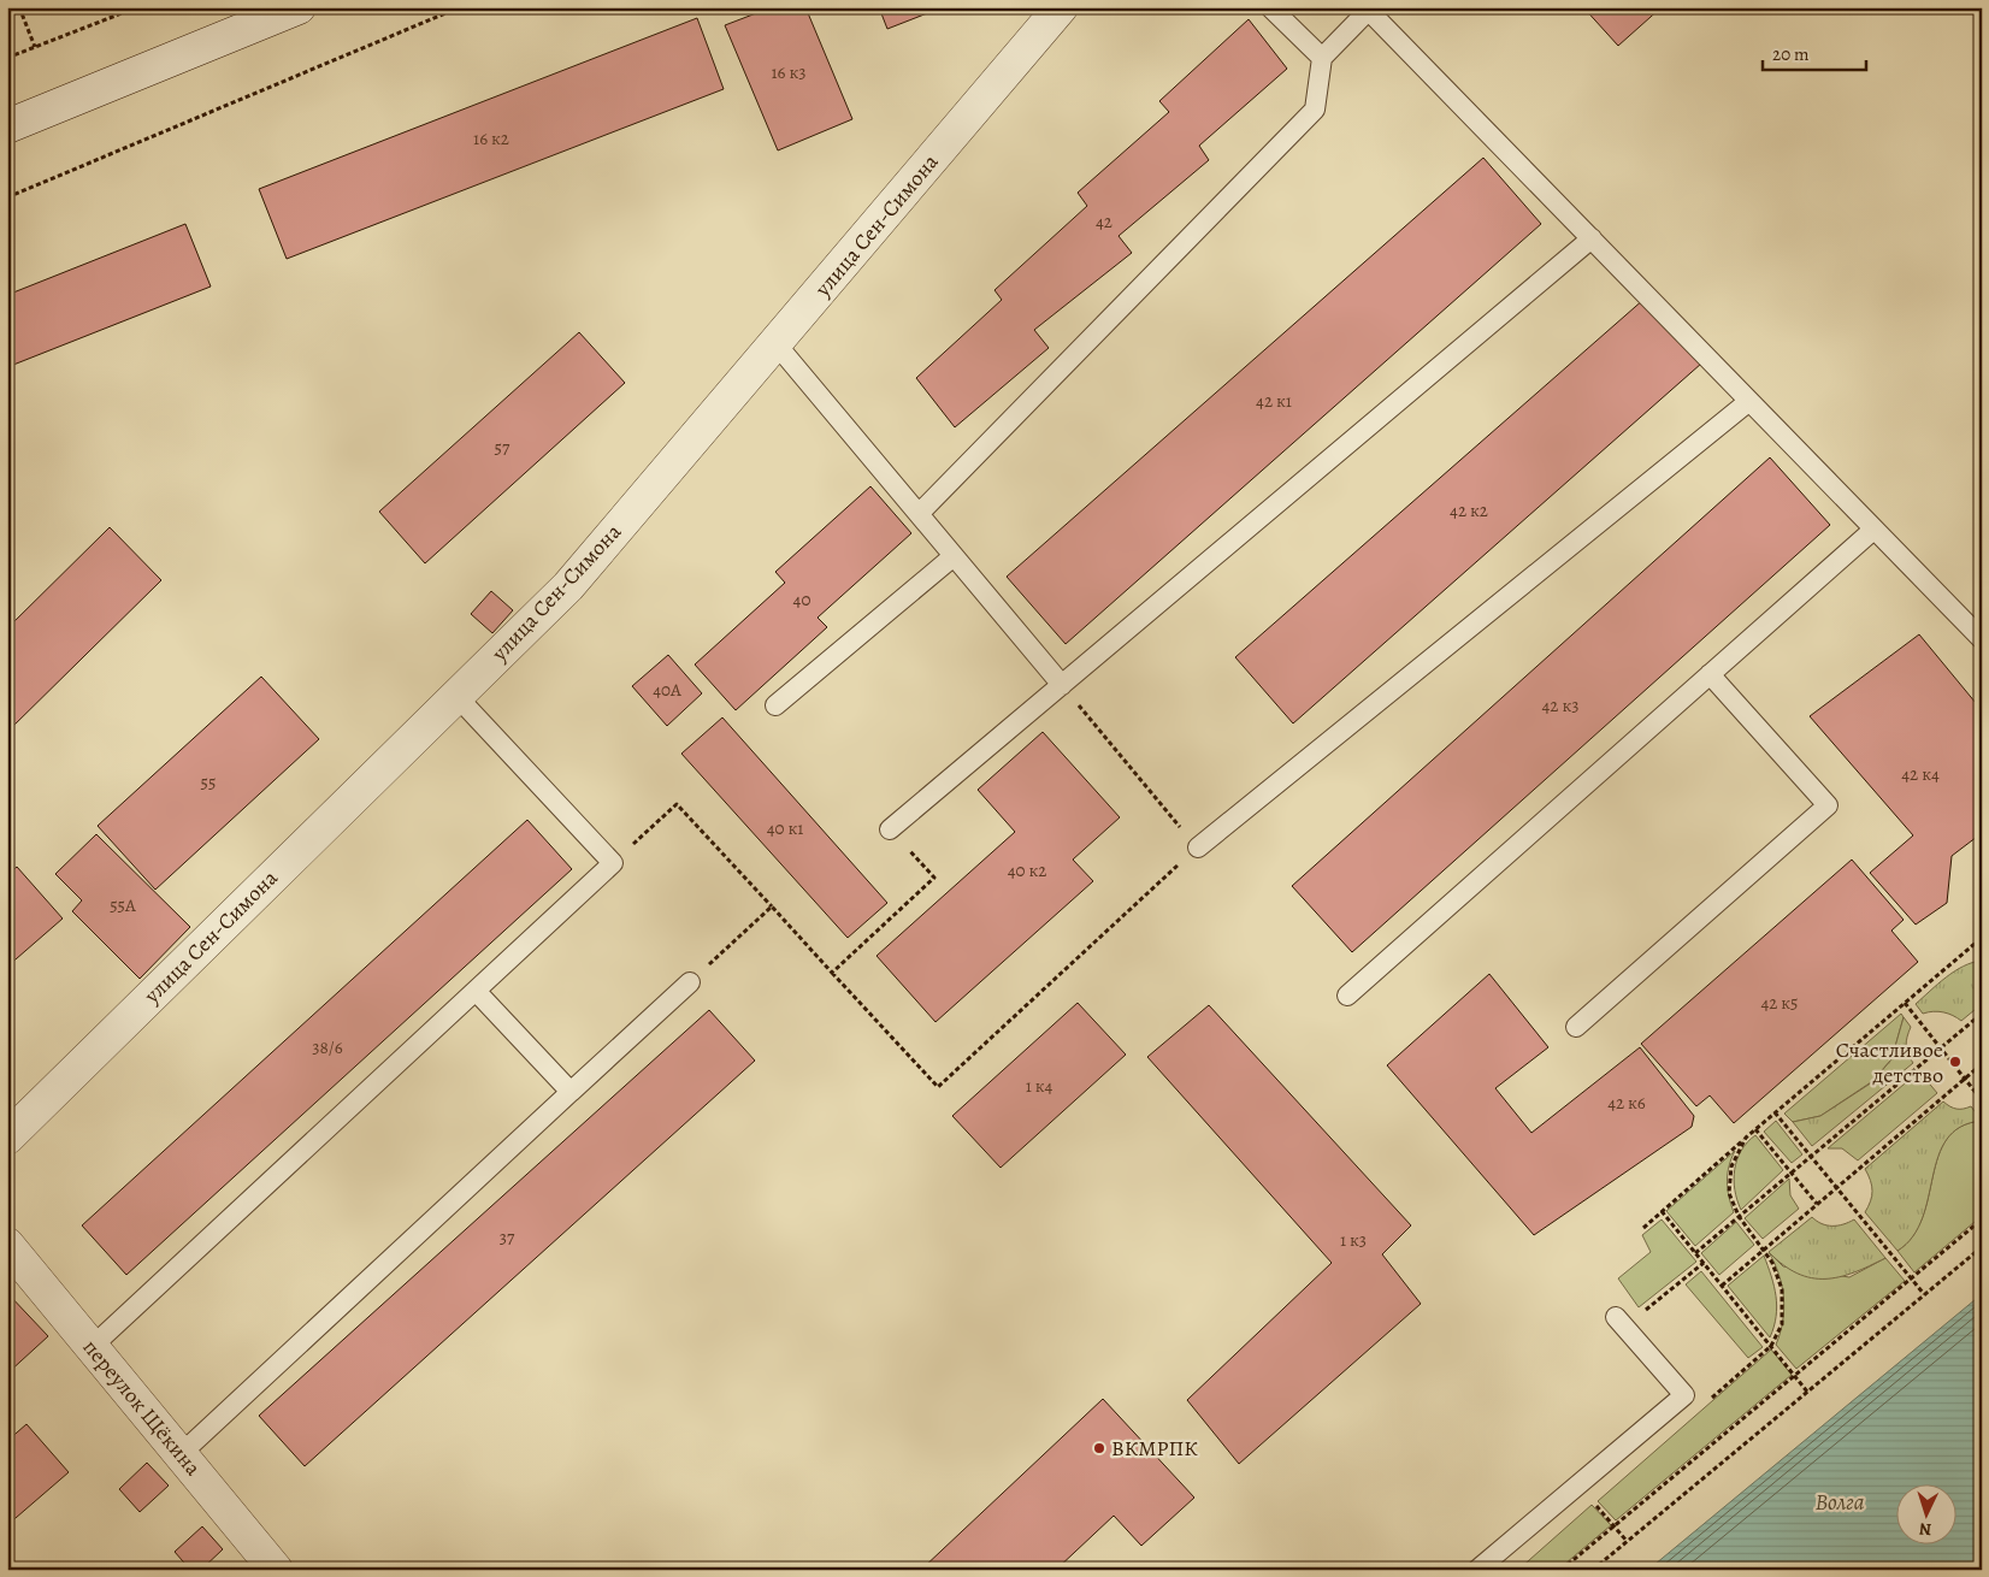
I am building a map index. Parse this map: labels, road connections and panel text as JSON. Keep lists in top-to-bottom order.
{
  "streets": {
    "street": ["улица Сен-Симона", "переулок Щёкина"]
  },
  "water": ["Волга"],
  "places": ["Счастливое детство", "ВКМРПК"],
  "house_numbers": [
    "16 к3",
    "16 к2",
    "42",
    "42 к1",
    "57",
    "42 к2",
    "40",
    "40А",
    "42 к3",
    "42 к4",
    "55",
    "40 к1",
    "40 к2",
    "55А",
    "42 к5",
    "38/6",
    "1 к4",
    "42 к6",
    "37",
    "1 к3"
  ],
  "scale_bar": "20 m",
  "north": "bottom"
}
